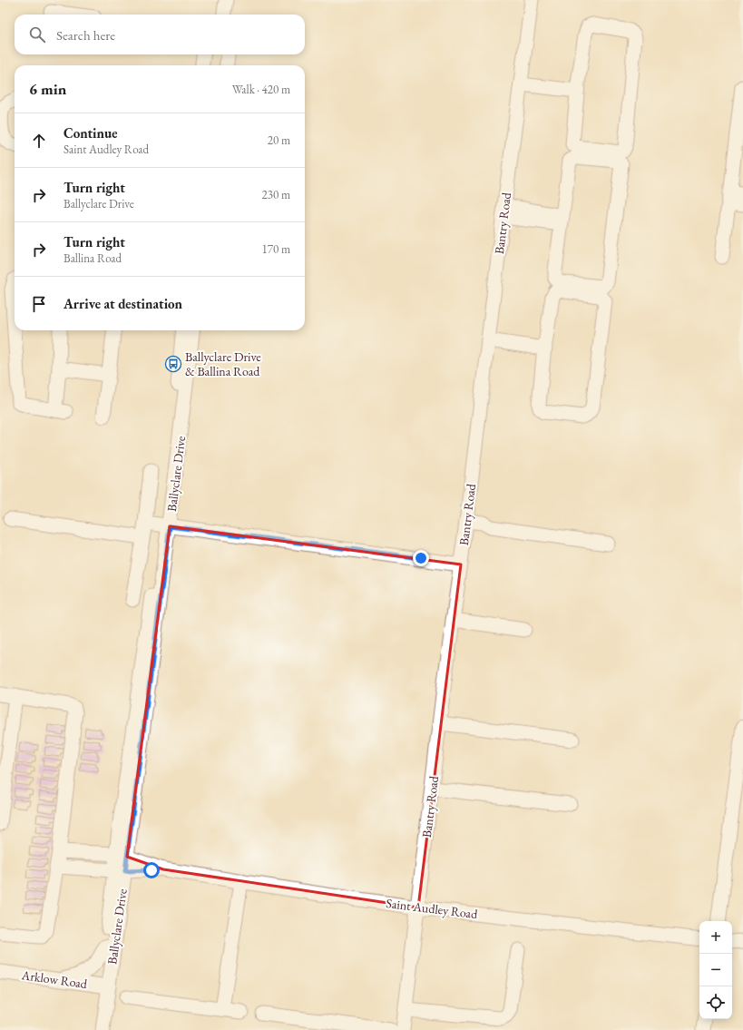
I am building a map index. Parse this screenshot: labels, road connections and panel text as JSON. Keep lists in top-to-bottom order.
{
  "streets": {
    "street": [
      "Bantry Road",
      "Ballyclare Drive",
      "Saint Audley Road",
      "Arklow Road"
    ]
  },
  "crossings": [
    ["Bantry Road", "Saint Audley Road"],
    ["Ballyclare Drive", "Saint Audley Road"],
    ["Ballyclare Drive", "Arklow Road"]
  ],
  "places": {
    "bus stop": ["Ballyclare Drive & Ballina Road"]
  },
  "page": {
    "search": "Search here",
    "heading": ["6 min", "Walk · 420 m"],
    "list": [
      ["Continue", "Saint Audley Road", "20 m"],
      ["Turn right", "Ballyclare Drive", "230 m"],
      ["Turn right", "Ballina Road", "170 m"],
      "Arrive at destination"
    ],
    "map_buttons": ["+", "−"]
  }
}
